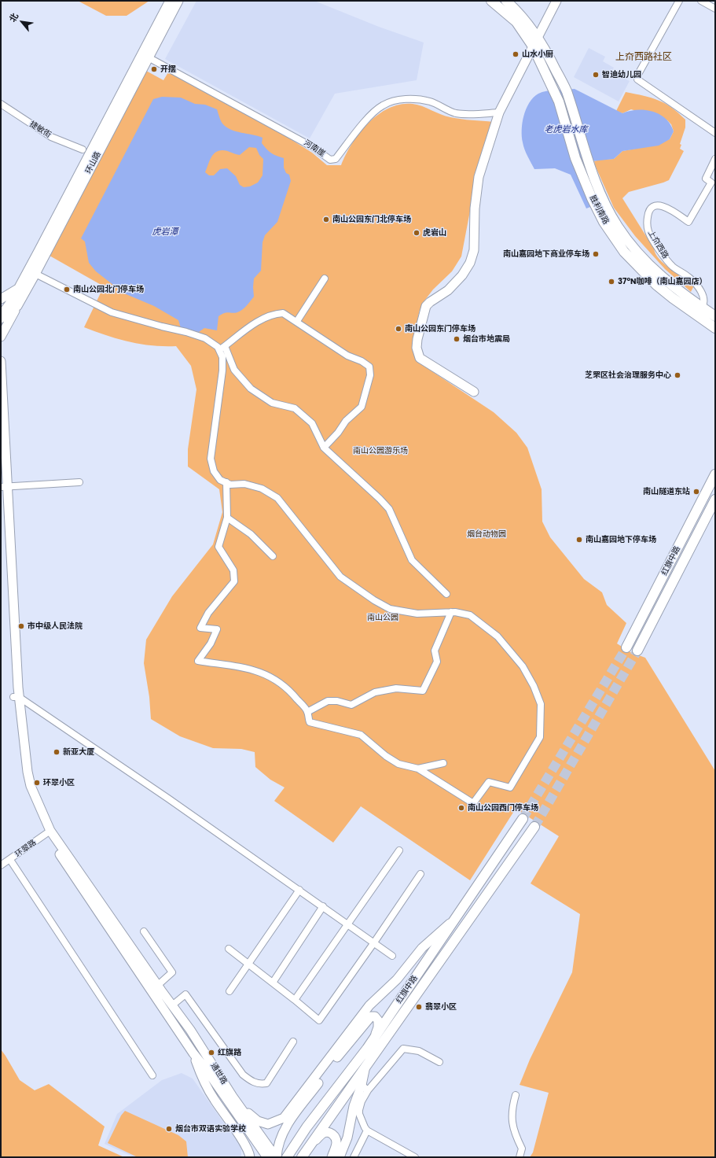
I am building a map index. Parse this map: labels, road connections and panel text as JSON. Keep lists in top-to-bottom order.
{
  "streets": {
    "main road": [
      "环山路",
      "胜利南路",
      "红旗中路",
      "通世路"
    ],
    "street": [
      "捷敏街",
      "河南崖",
      "上夼西路",
      "环翠路"
    ]
  },
  "crossings": [
    ["河南崖", "环山路"],
    ["胜利南路", "上夼西路"],
    ["环翠路", "通世路"]
  ],
  "districts": ["上夼西路社区"],
  "water": ["老虎岩水库", "虎岩潭"],
  "parks": ["南山公园游乐场", "烟台动物园", "南山公园"],
  "places": [
    "山水小厨",
    "开摆",
    "智迪幼儿园",
    "南山公园东门北停车场",
    "虎岩山",
    "南山嘉园地下商业停车场",
    "37°N咖啡（南山嘉园店）",
    "南山公园北门停车场",
    "南山公园东门停车场",
    "烟台市地震局",
    "芝罘区社会治理服务中心",
    "南山隧道东站",
    "南山嘉园地下停车场",
    "市中级人民法院",
    "新亚大厦",
    "环翠小区",
    "南山公园西门停车场",
    "翡翠小区",
    "红旗路",
    "烟台市双语实验学校"
  ],
  "north": "top left"
}
